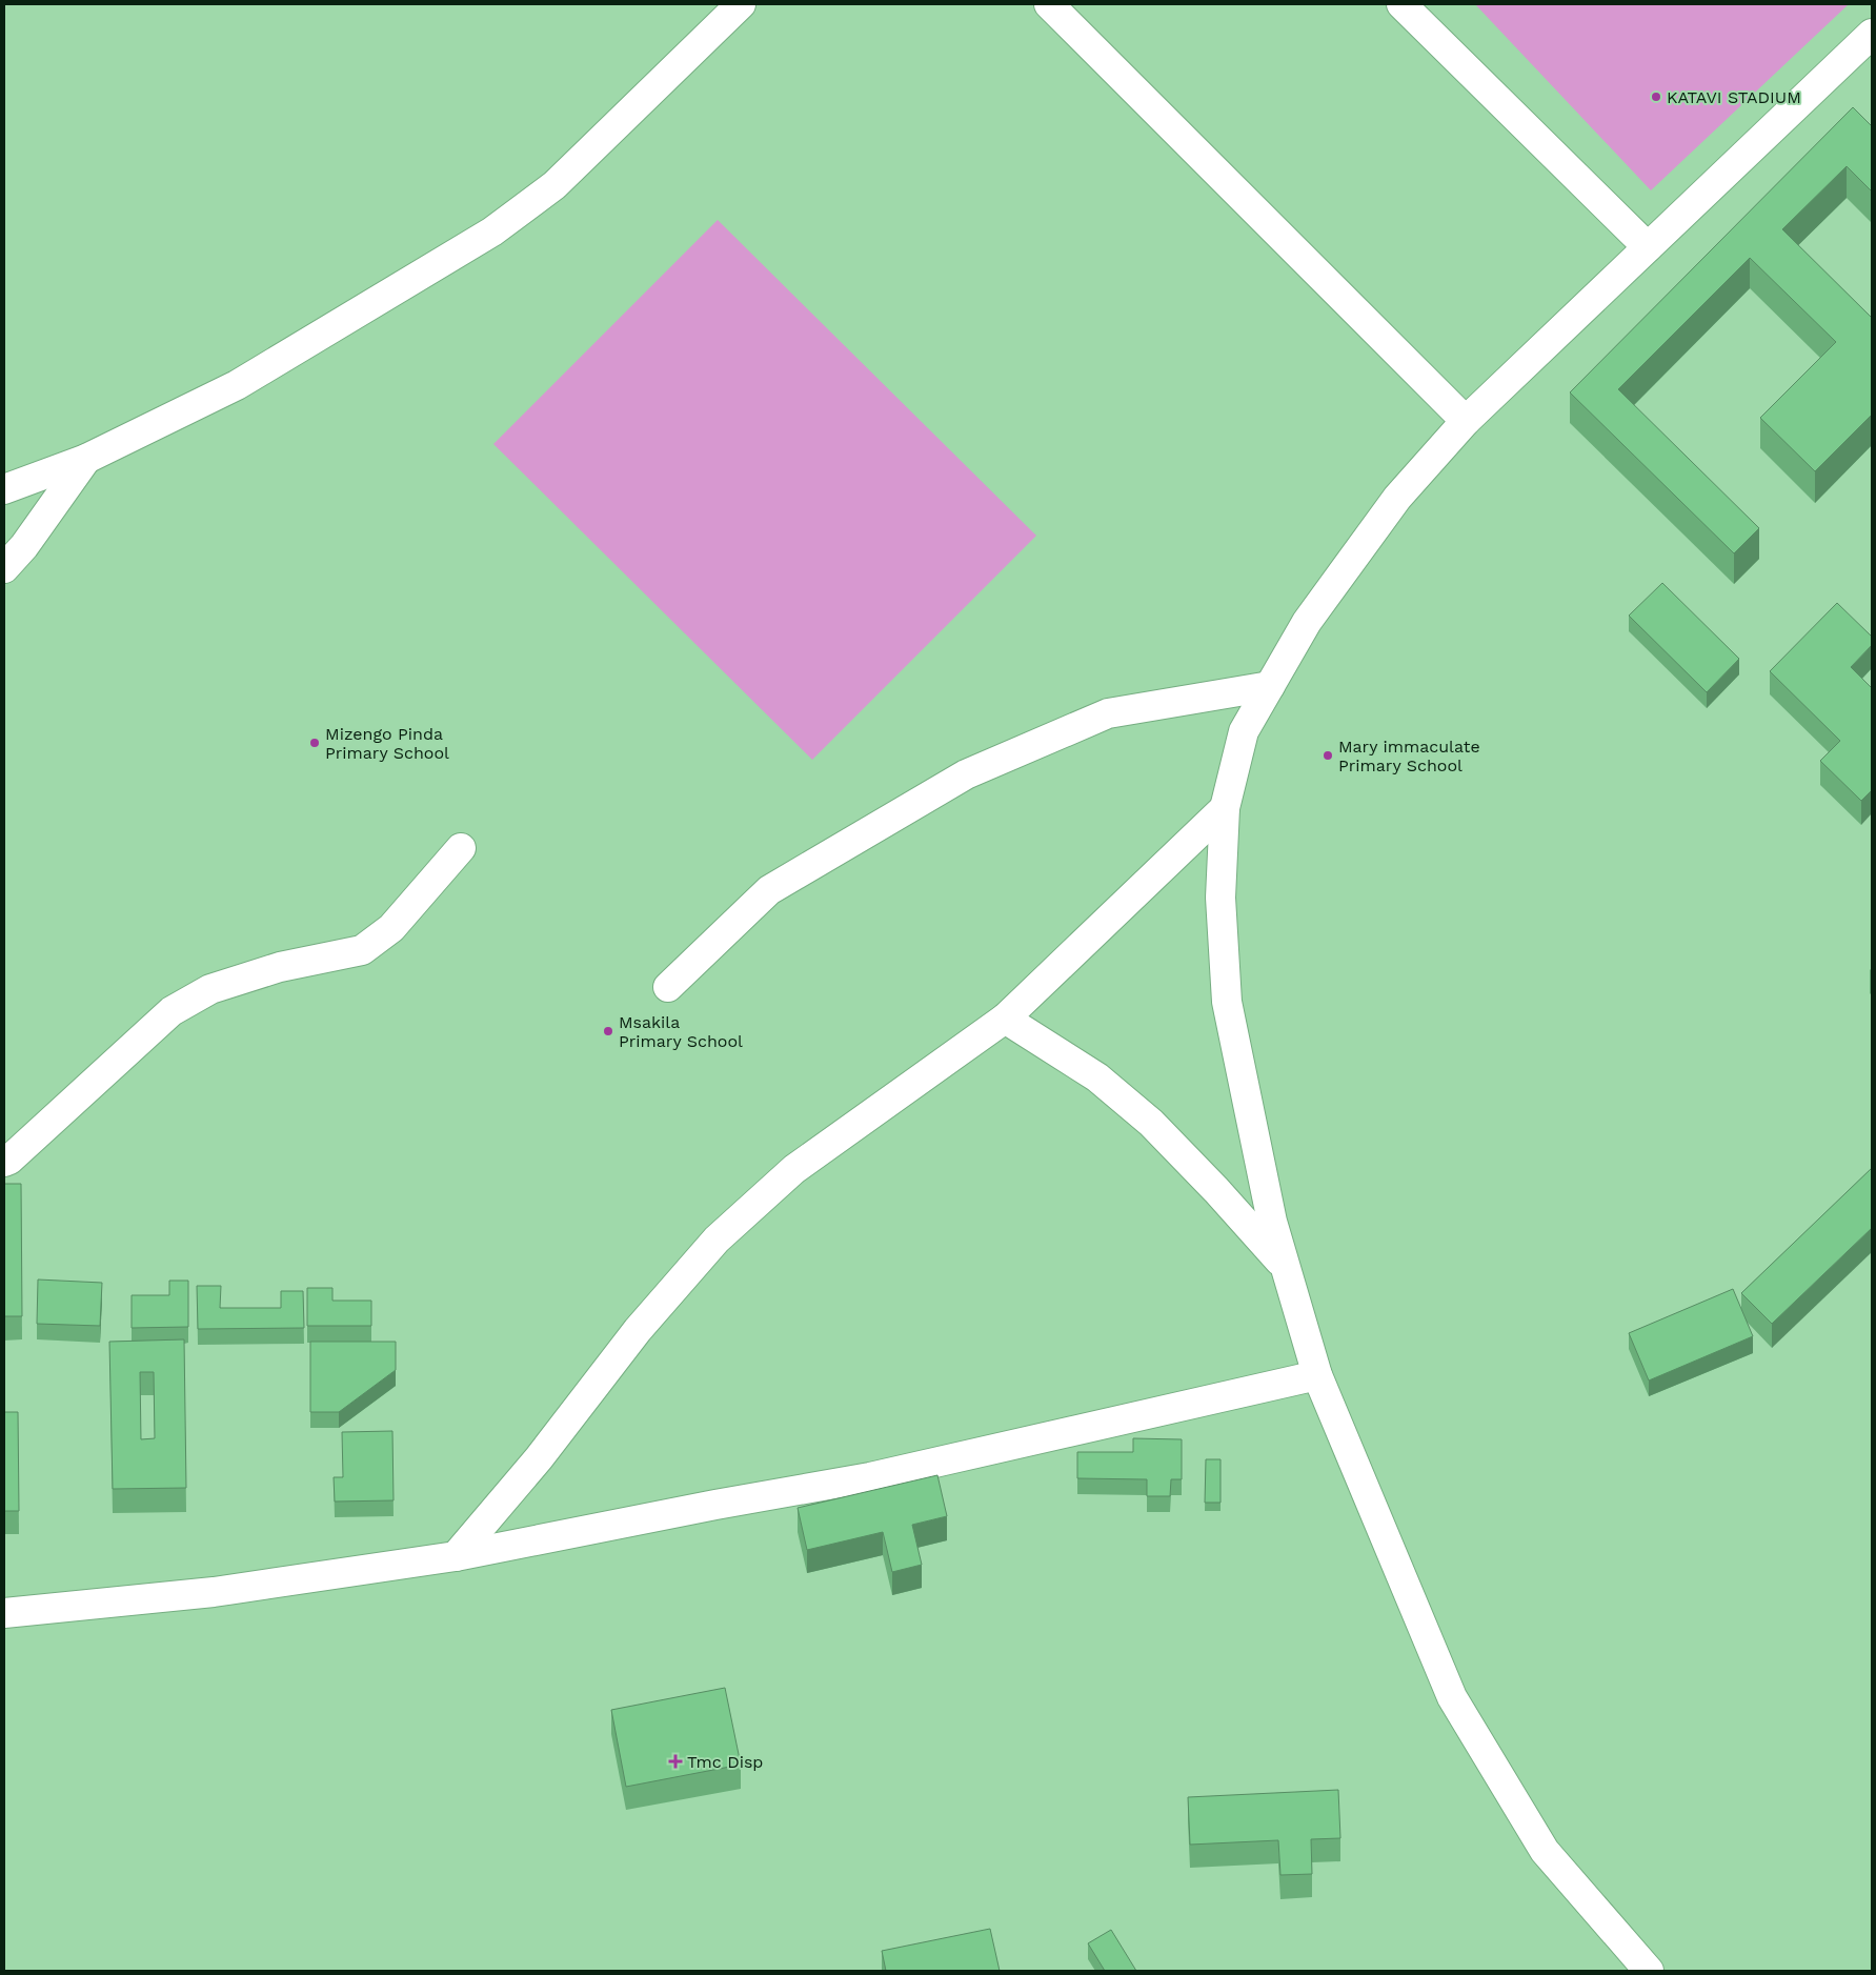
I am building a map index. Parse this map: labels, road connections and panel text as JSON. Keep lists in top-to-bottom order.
{
  "places": {
    "other": [
      "KATAVI STADIUM",
      "Mizengo Pinda Primary School",
      "Mary immaculate Primary School",
      "Msakila Primary School"
    ],
    "health": ["Tmc Disp"]
  }
}
